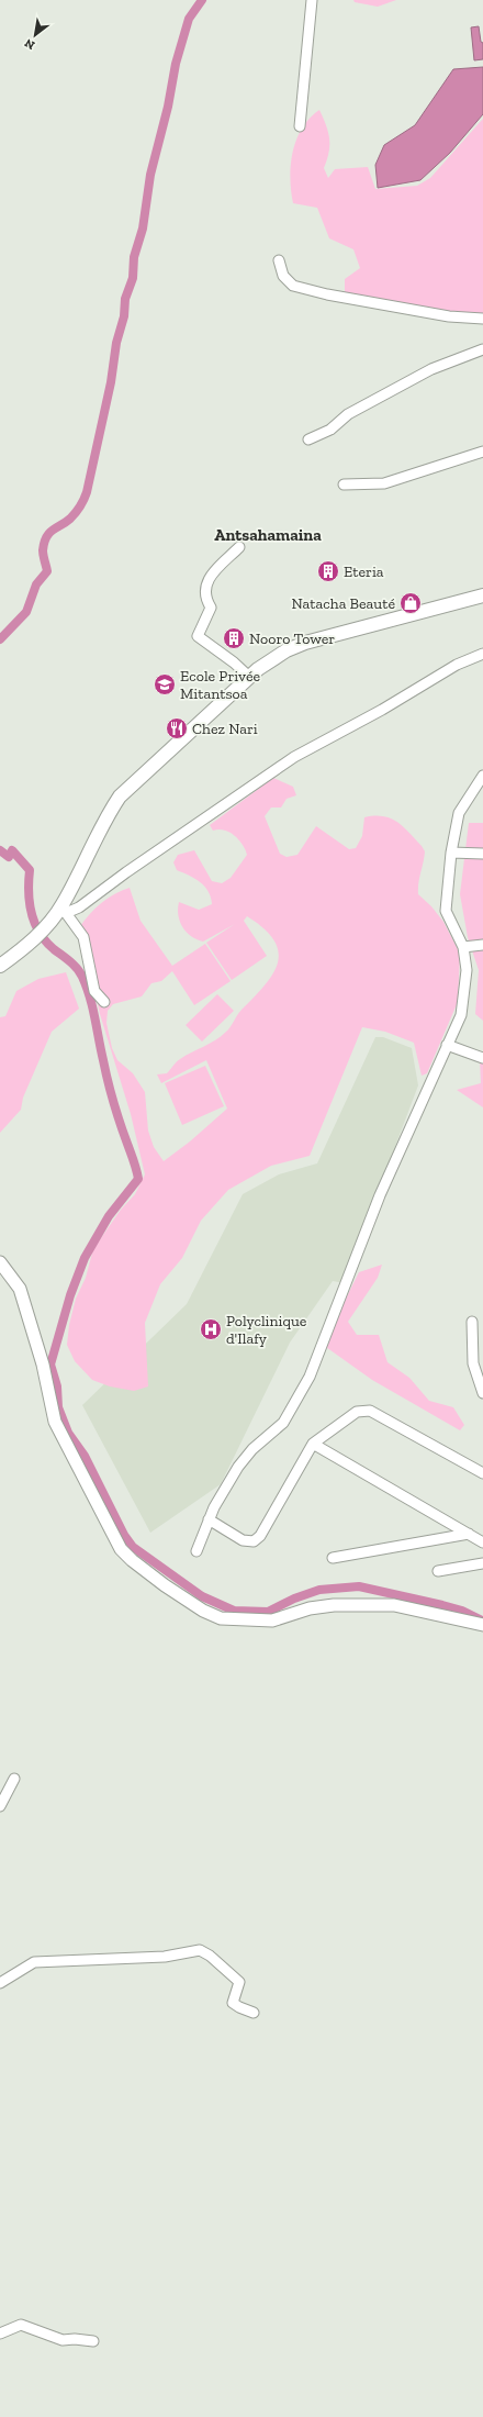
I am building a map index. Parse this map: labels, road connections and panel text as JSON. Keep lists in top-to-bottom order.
{
  "districts": ["Antsahamaina"],
  "places": {
    "building": ["Eteria", "Nooro Tower"],
    "shop": ["Natacha Beauté"],
    "school or university": ["Ecole Privée Mitantsoa"],
    "restaurant": ["Chez Nari"],
    "hospital": ["Polyclinique d'Ilafy"]
  },
  "north": "bottom left"
}
